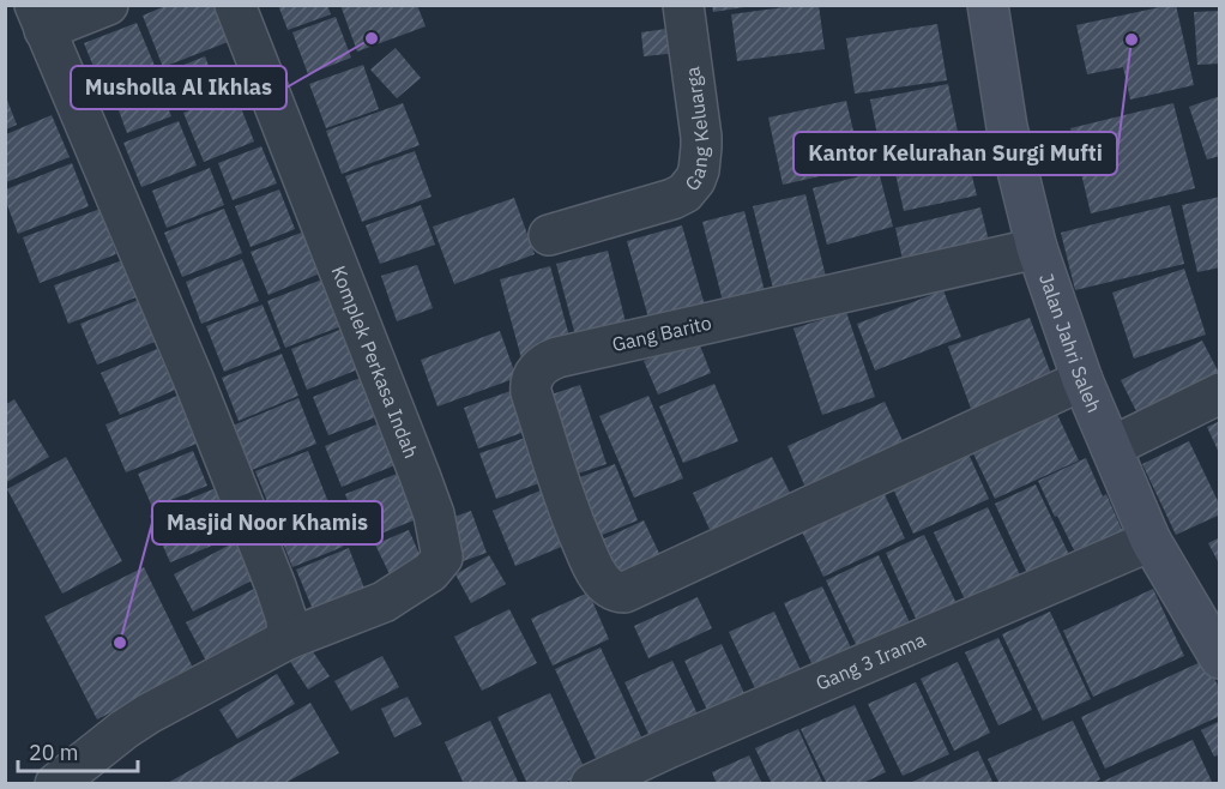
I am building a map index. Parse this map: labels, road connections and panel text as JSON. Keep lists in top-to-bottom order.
{
  "streets": {
    "street": [
      "Gang Keluarga",
      "Gang Barito",
      "Jalan Jahri Saleh",
      "Komplek Perkasa Indah",
      "Gang 3 Irama"
    ]
  },
  "crossings": [
    ["Gang Barito", "Jalan Jahri Saleh"],
    ["Jalan Jahri Saleh", "Gang 3 Irama"]
  ],
  "places": ["Musholla Al Ikhlas", "Kantor Kelurahan Surgi Mufti", "Masjid Noor Khamis"],
  "scale_bar": "20 m"
}
